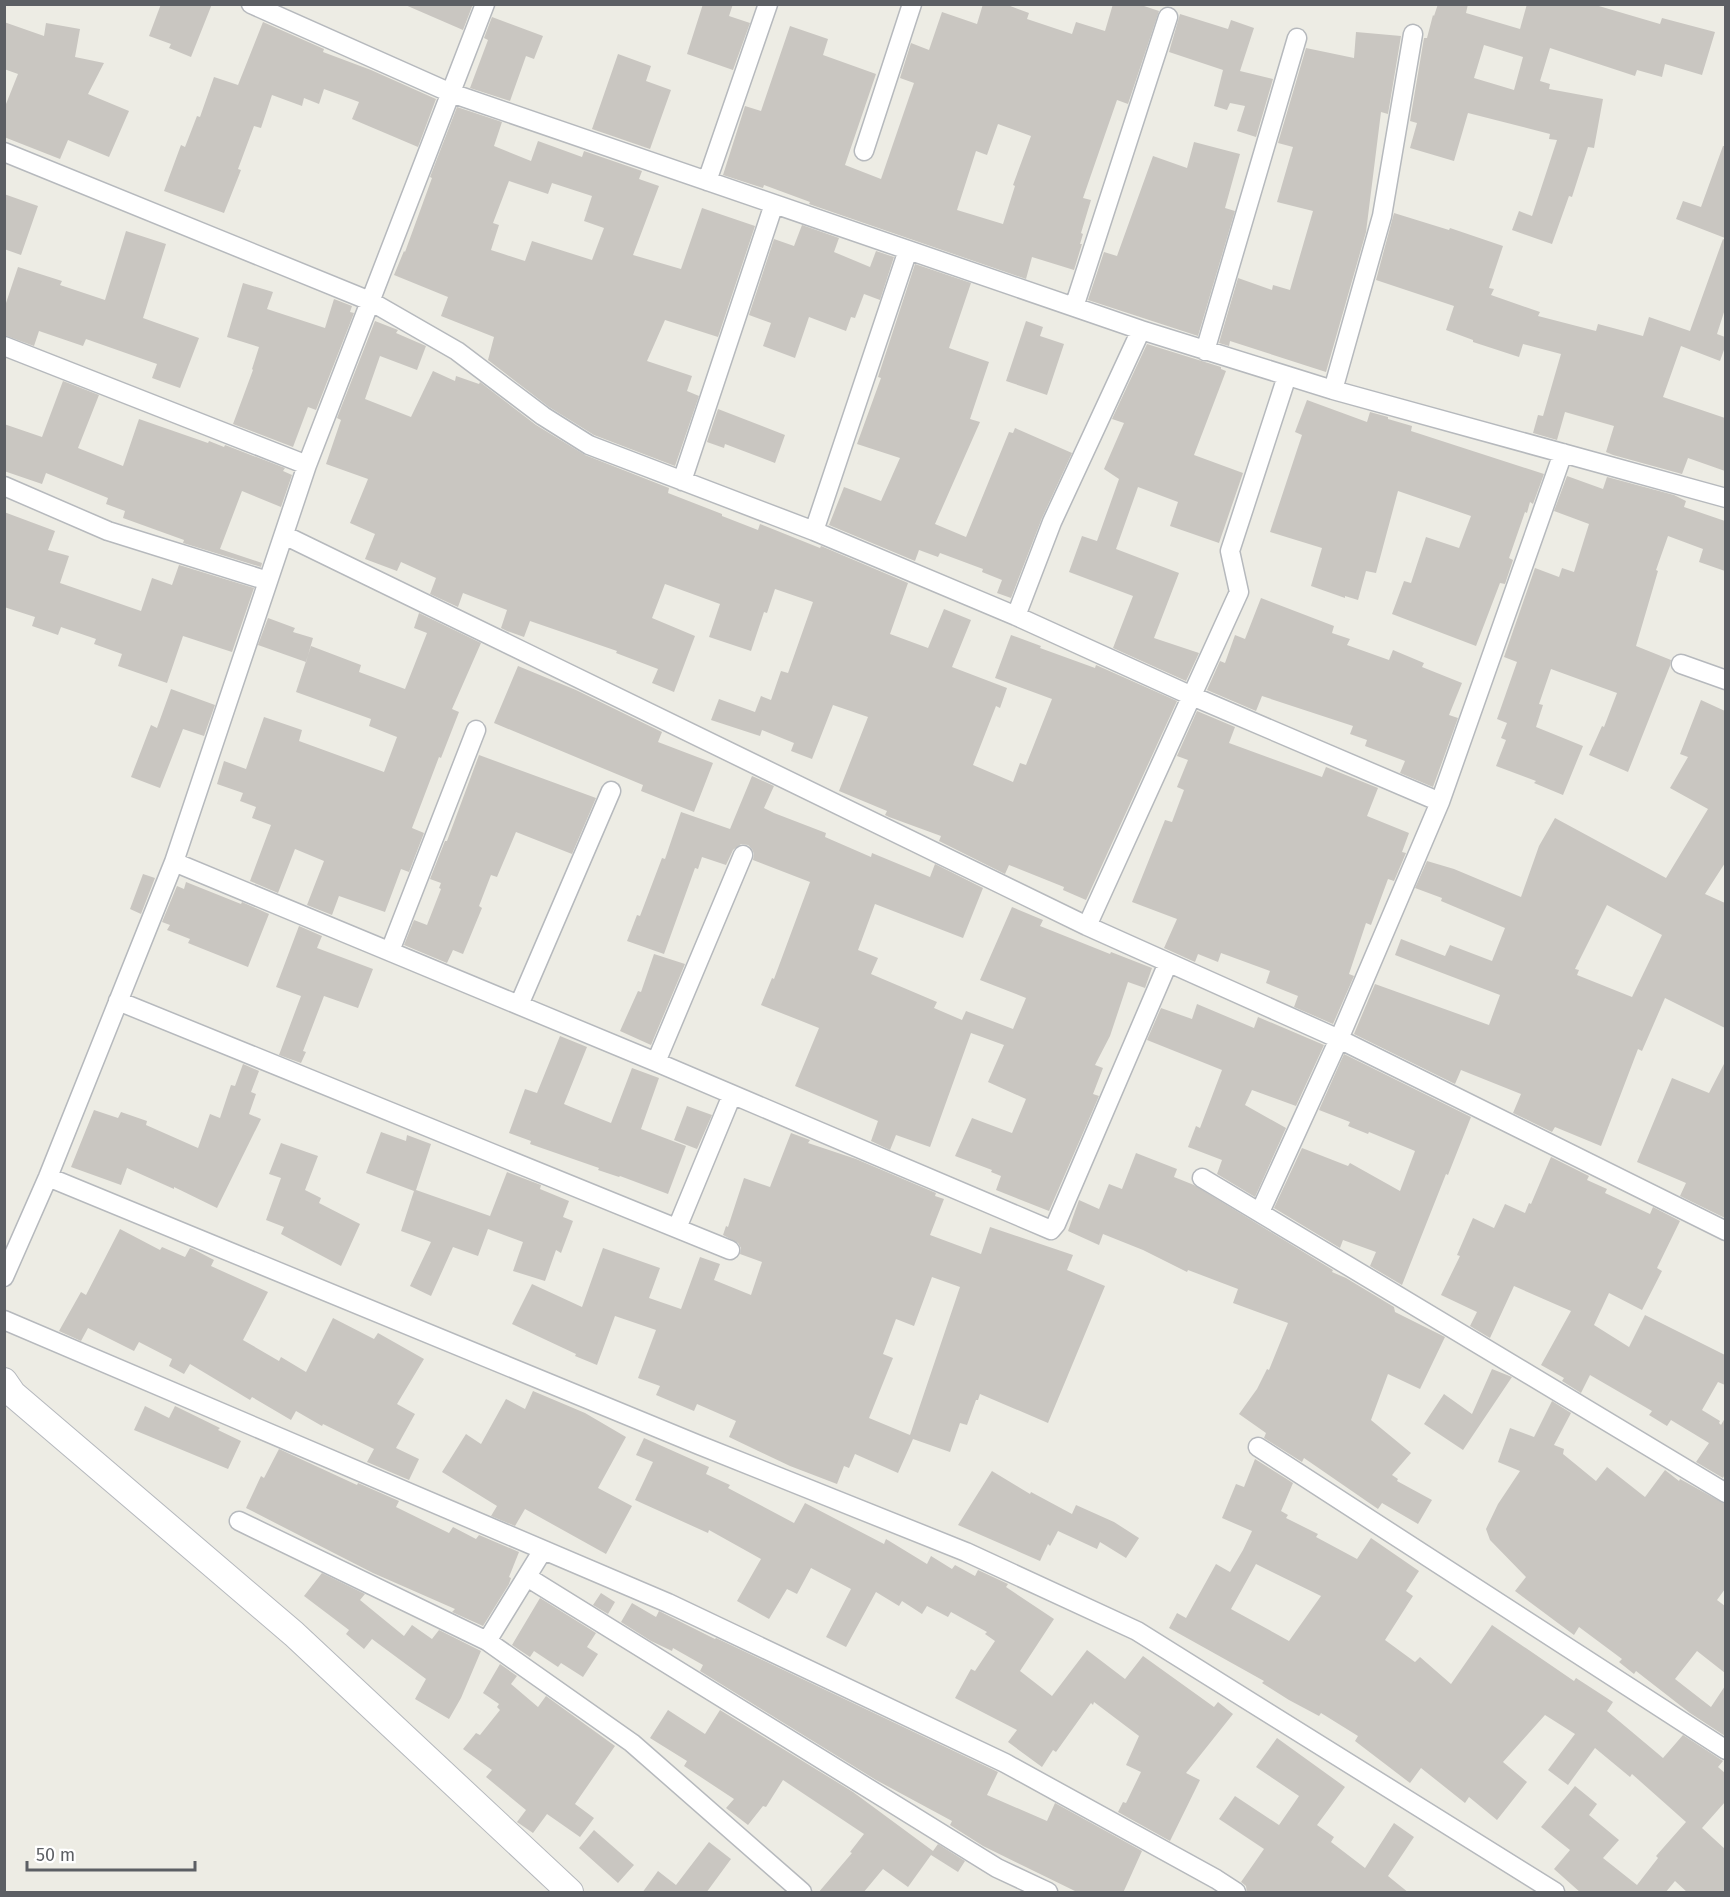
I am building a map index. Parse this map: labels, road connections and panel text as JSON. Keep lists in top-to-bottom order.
{
  "scale_bar": "50 m"
}
